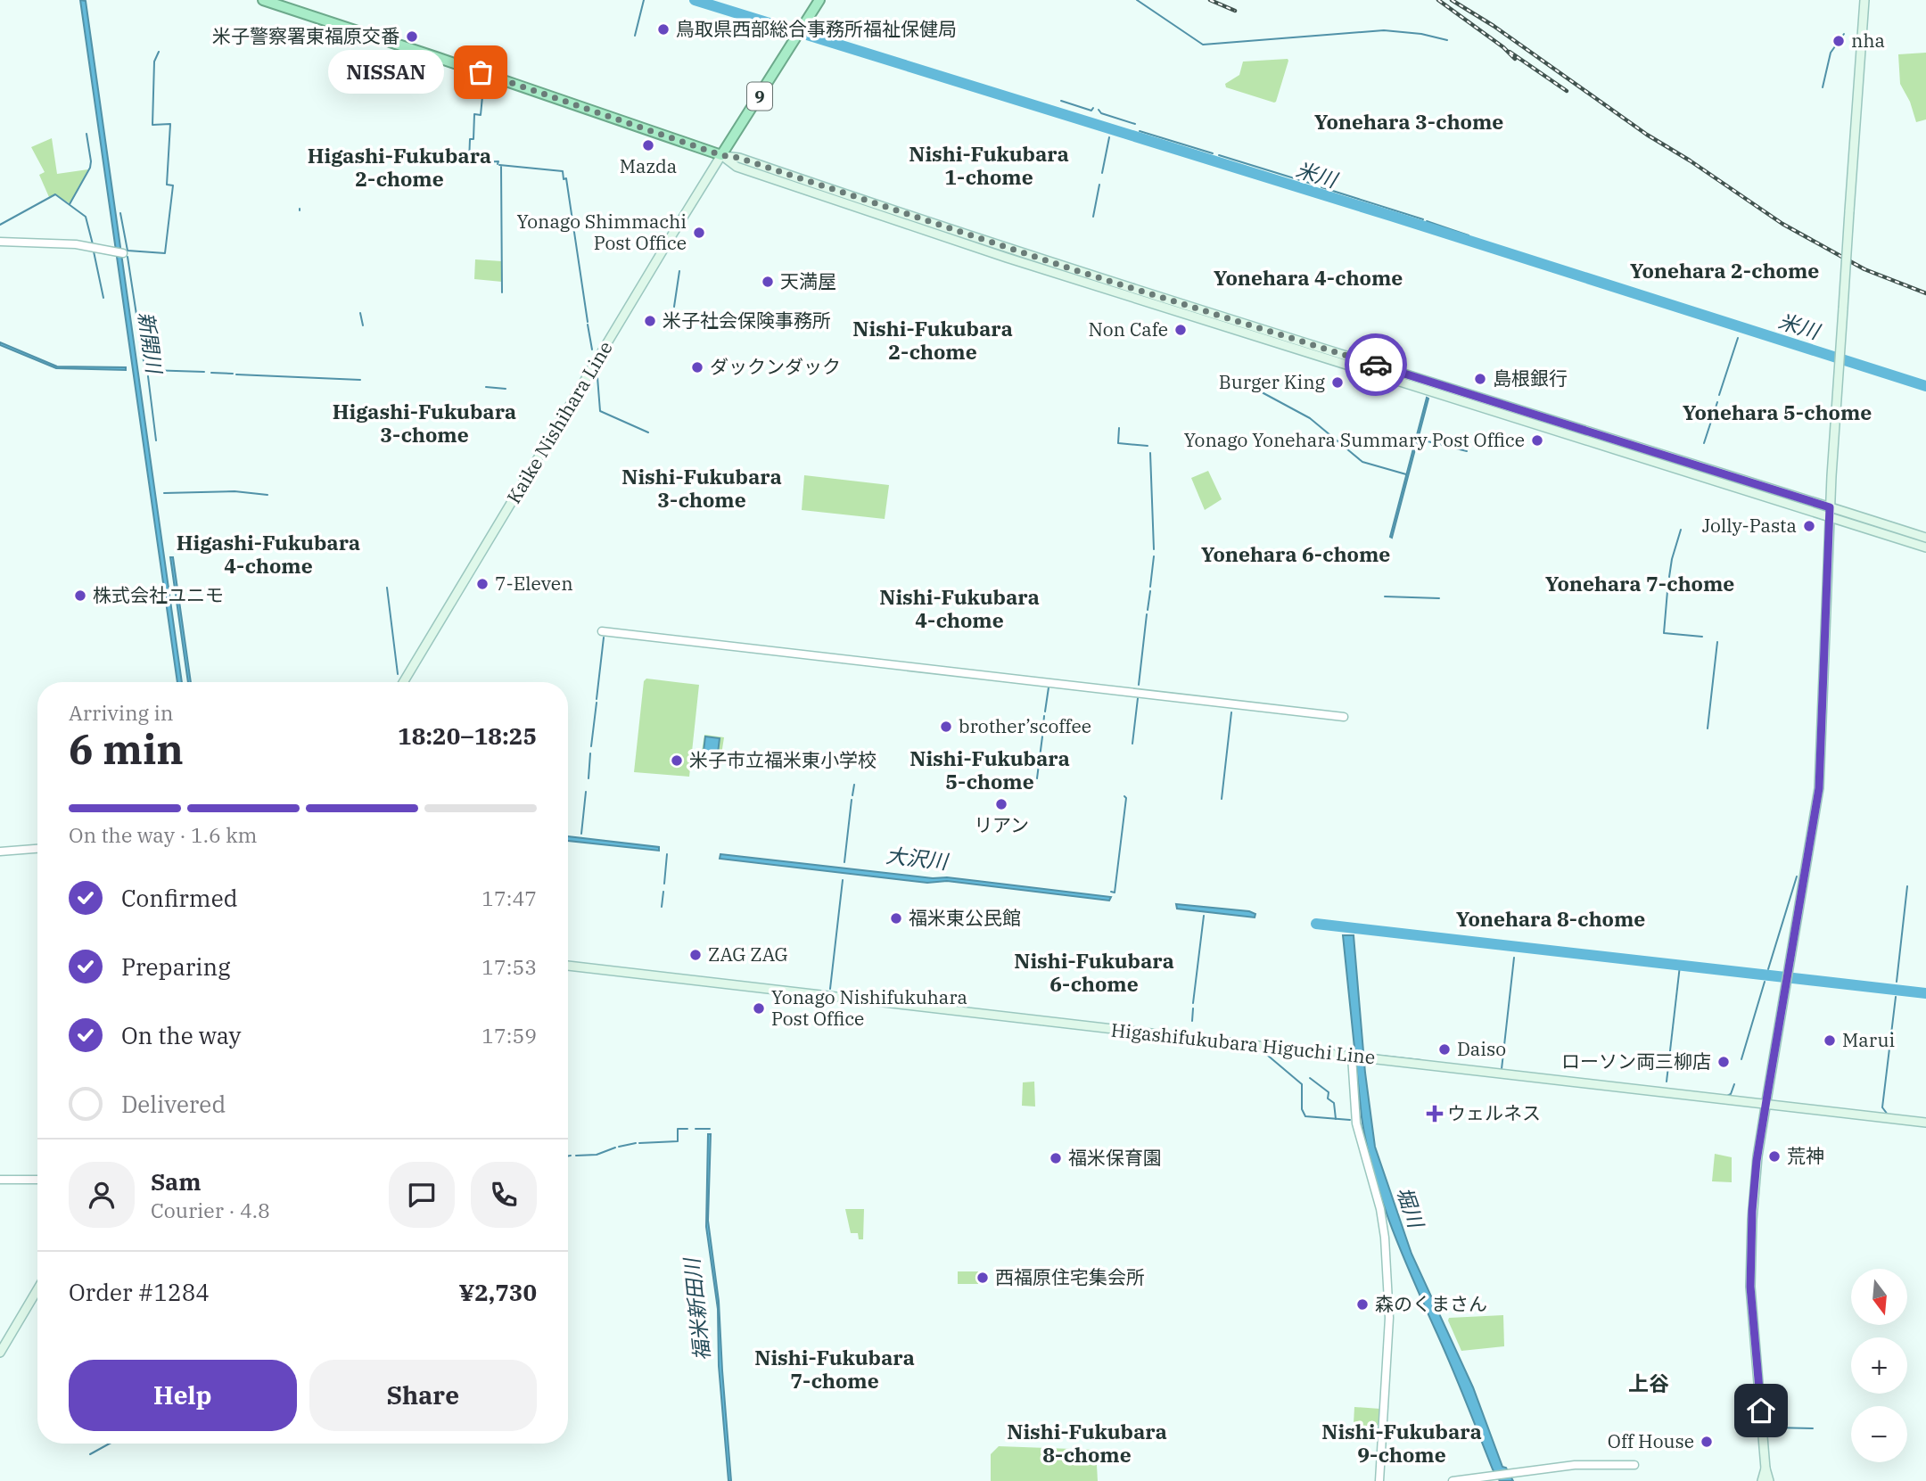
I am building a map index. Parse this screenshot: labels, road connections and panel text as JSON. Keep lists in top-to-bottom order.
{
  "streets": {
    "highway": ["9"],
    "main road": ["Kaike Nishihara Line", "Higashifukubara Higuchi Line"]
  },
  "crossings": [
    ["9", "Kaike Nishihara Line"]
  ],
  "districts": [
    "Yonehara 3-chome",
    "Nishi-Fukubara 1-chome",
    "Higashi-Fukubara 2-chome",
    "Yonehara 2-chome",
    "Yonehara 4-chome",
    "Nishi-Fukubara 2-chome",
    "Higashi-Fukubara 3-chome",
    "Yonehara 5-chome",
    "Nishi-Fukubara 3-chome",
    "Higashi-Fukubara 4-chome",
    "Yonehara 6-chome",
    "Yonehara 7-chome",
    "Nishi-Fukubara 4-chome",
    "Nishi-Fukubara 5-chome",
    "Yonehara 8-chome",
    "Nishi-Fukubara 6-chome",
    "Nishi-Fukubara 7-chome",
    "上谷",
    "Nishi-Fukubara 8-chome",
    "Nishi-Fukubara 9-chome"
  ],
  "water": [
    "米川",
    "新開川",
    "大沢川",
    "堀川",
    "福米新田川"
  ],
  "places": {
    "other": [
      "鳥取県西部総合事務所福祉保健局",
      "米子警察署東福原交番",
      "nha",
      "NISSAN",
      "Mazda",
      "Yonago Shimmachi Post Office",
      "天満屋",
      "米子社会保険事務所",
      "Non Cafe",
      "ダックンダック",
      "島根銀行",
      "Burger King",
      "Yonago Yonehara Summary Post Office",
      "Jolly-Pasta",
      "7-Eleven",
      "株式会社ユニモ",
      "brother’scoffee",
      "米子市立福米東小学校",
      "リアン",
      "福米東公民館",
      "ZAG ZAG",
      "Yonago Nishifukuhara Post Office",
      "Marui",
      "Daiso",
      "ローソン両三柳店",
      "荒神",
      "福米保育園",
      "西福原住宅集会所",
      "森のくまさん",
      "Off House"
    ],
    "health": ["ウェルネス"]
  },
  "north": "bottom",
  "page": {
    "bubble": "NISSAN",
    "heading": ["6 min", "Arriving in", "18:20–18:25"],
    "panel": [
      "Sam",
      "Courier · 4.8",
      "Order #1284",
      "¥2,730"
    ],
    "bar": "On the way · 1.6 km",
    "list": [
      ["Confirmed", "17:47"],
      ["Preparing", "17:53"],
      ["On the way", "17:59"],
      "Delivered"
    ],
    "map_buttons": ["+", "−"],
    "buttons": ["Help", "Share"]
  }
}
